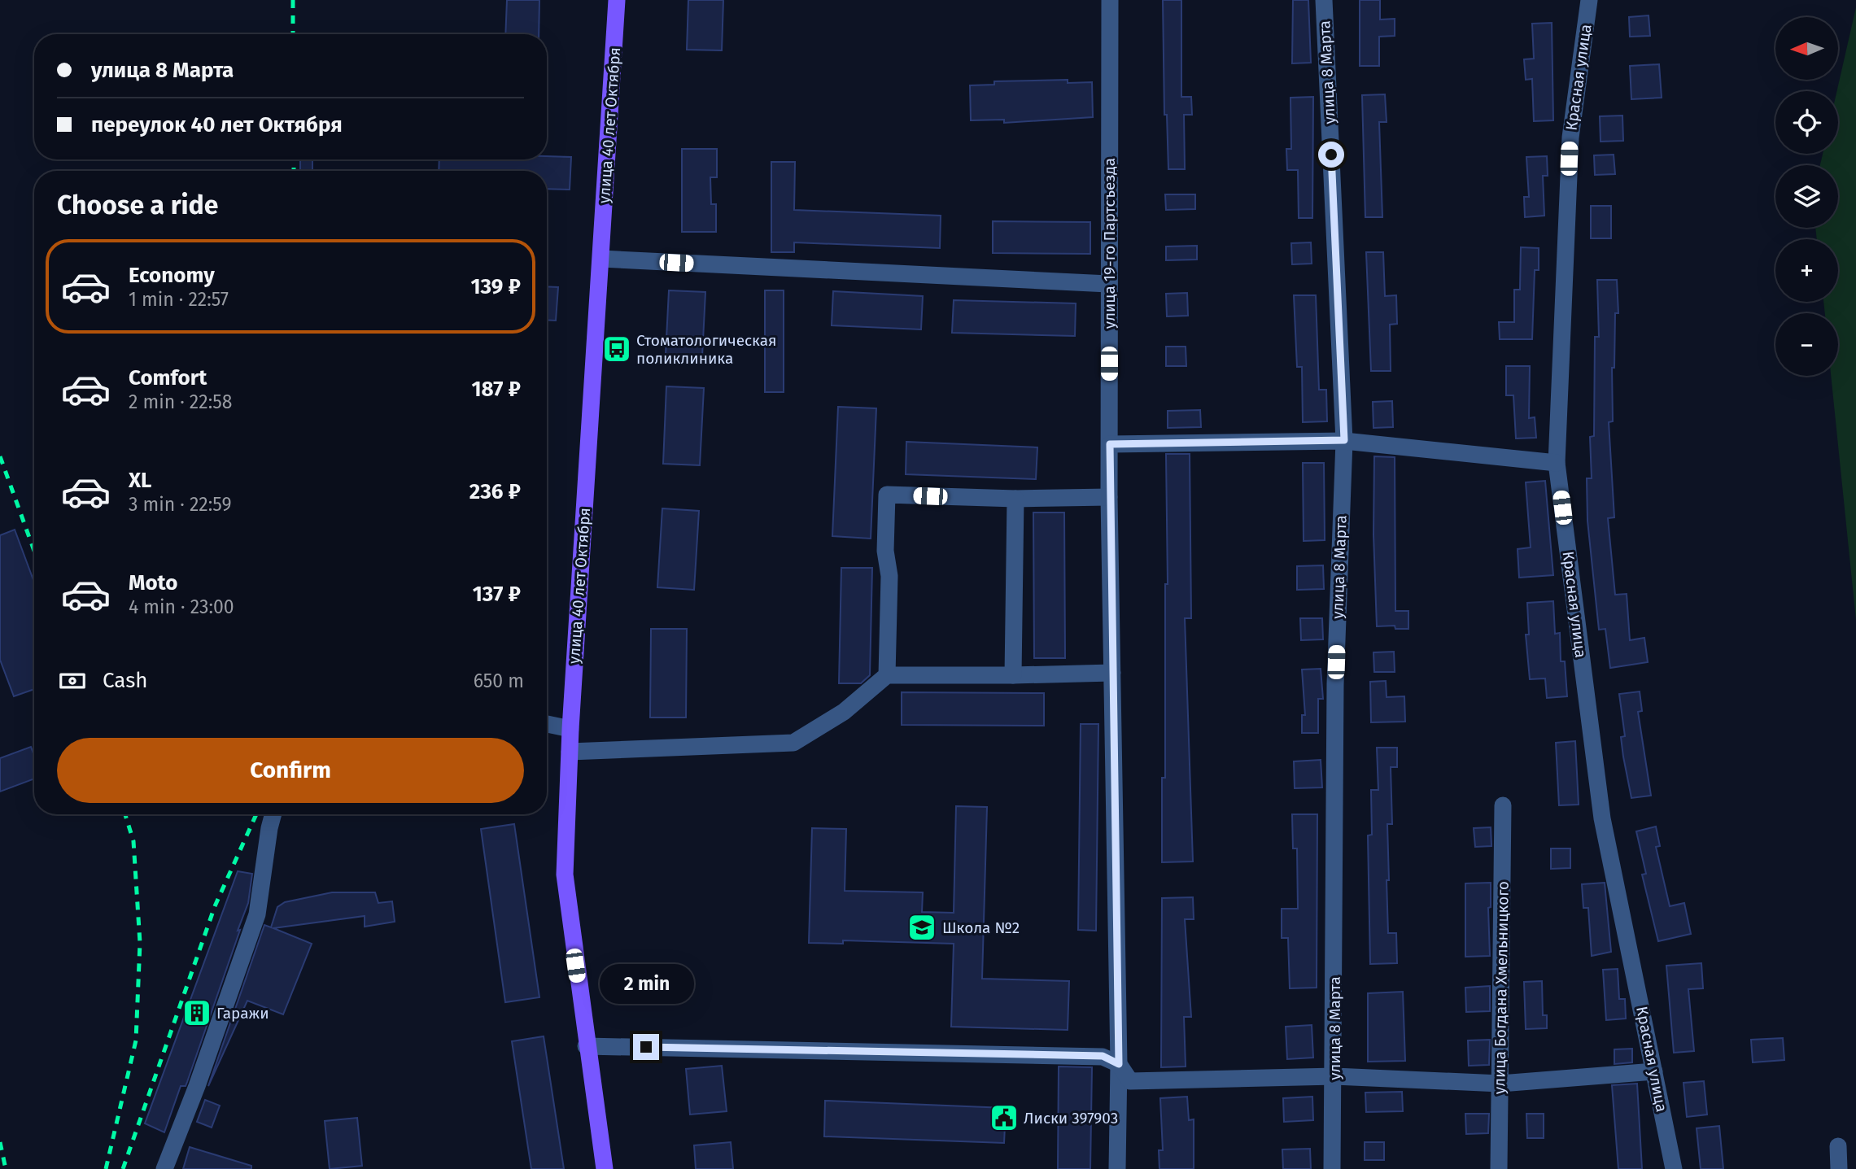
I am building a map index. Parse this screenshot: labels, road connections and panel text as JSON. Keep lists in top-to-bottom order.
{
  "streets": {
    "main road": ["улица 40 лет Октября"],
    "street": [
      "улица 8 Марта",
      "Красная улица",
      "улица 19-го Партсъезда",
      "улица Богдана Хмельницкого"
    ]
  },
  "places": {
    "bus stop": ["Стоматологическая поликлиника"],
    "school or university": ["Школа №2"],
    "building": ["Гаражи"],
    "public building": ["Лиски 397903"]
  },
  "north": "left",
  "page": {
    "map_buttons": ["+", "−"],
    "banner": ["улица 8 Марта", "переулок 40 лет Октября"],
    "heading": "Choose a ride",
    "list": [
      {
        "name": "Economy",
        "note": "1 min · 22:57",
        "value": "139 ₽"
      },
      {
        "name": "Comfort",
        "note": "2 min · 22:58",
        "value": "187 ₽"
      },
      {
        "name": "XL",
        "note": "3 min · 22:59",
        "value": "236 ₽"
      },
      {
        "name": "Moto",
        "note": "4 min · 23:00",
        "value": "137 ₽"
      }
    ],
    "pay": ["Cash", "650 m"],
    "buttons": "Confirm",
    "bubble": "2 min"
  }
}
